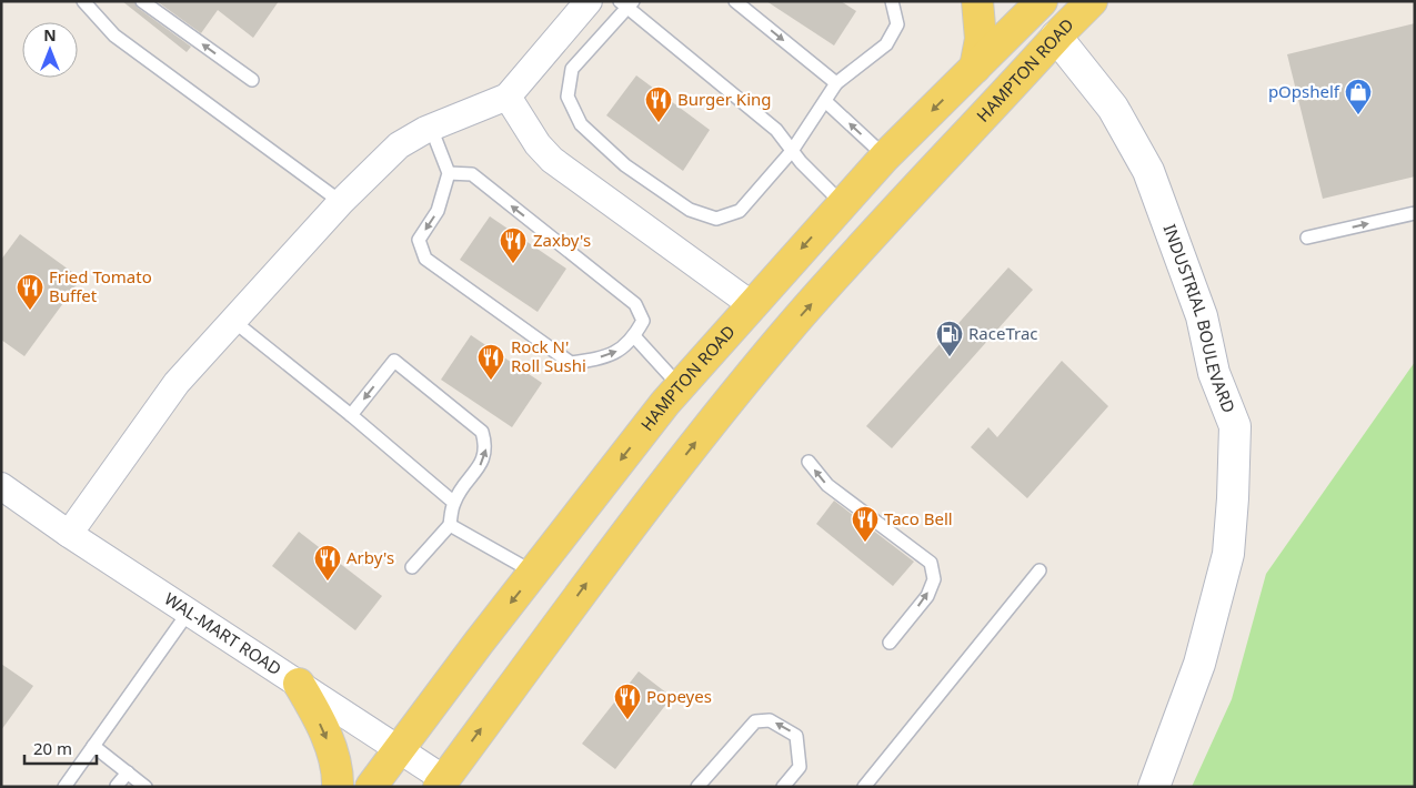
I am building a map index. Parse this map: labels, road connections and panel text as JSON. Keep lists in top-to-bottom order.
{
  "streets": {
    "main road": ["HAMPTON ROAD"],
    "street": ["INDUSTRIAL BOULEVARD", "WAL-MART ROAD"]
  },
  "crossings": [
    ["HAMPTON ROAD", "INDUSTRIAL BOULEVARD"],
    ["HAMPTON ROAD", "WAL-MART ROAD"]
  ],
  "places": {
    "shop": ["pOpshelf"],
    "restaurant": [
      "Burger King",
      "Zaxby's",
      "Fried Tomato Buffet",
      "Rock N' Roll Sushi",
      "Taco Bell",
      "Arby's",
      "Popeyes"
    ],
    "fuel station": ["RaceTrac"]
  },
  "scale_bar": "20 m",
  "north": "top"
}
